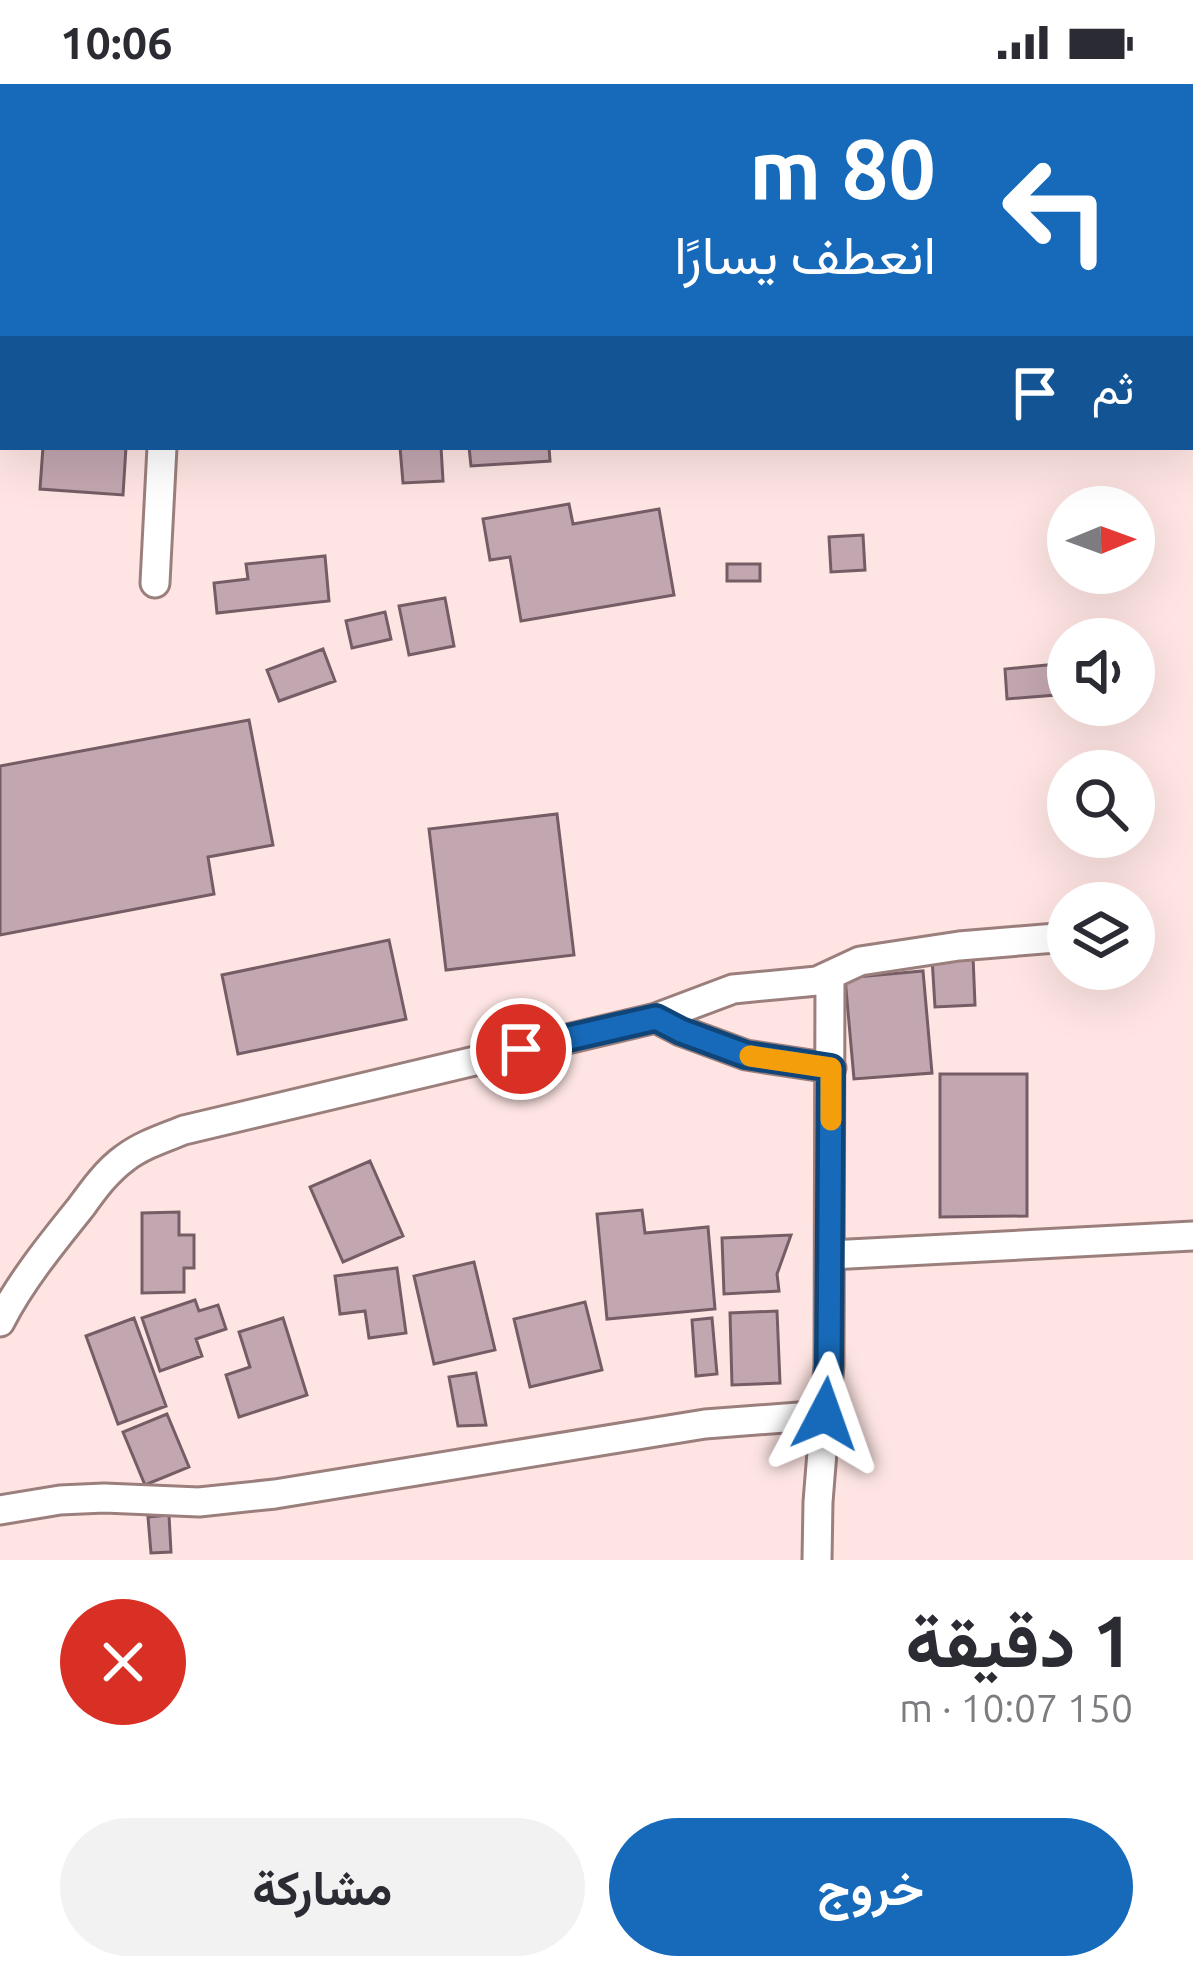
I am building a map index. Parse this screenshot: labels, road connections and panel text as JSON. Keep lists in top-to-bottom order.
{
  "north": "right",
  "page": {
    "status": "10:06",
    "turn": ["80 m", "انعطف يسارًا"],
    "then": "ثم",
    "heading": ["1 دقيقة", "150 m · 10:07"],
    "buttons": ["خروج", "مشاركة"]
  }
}
